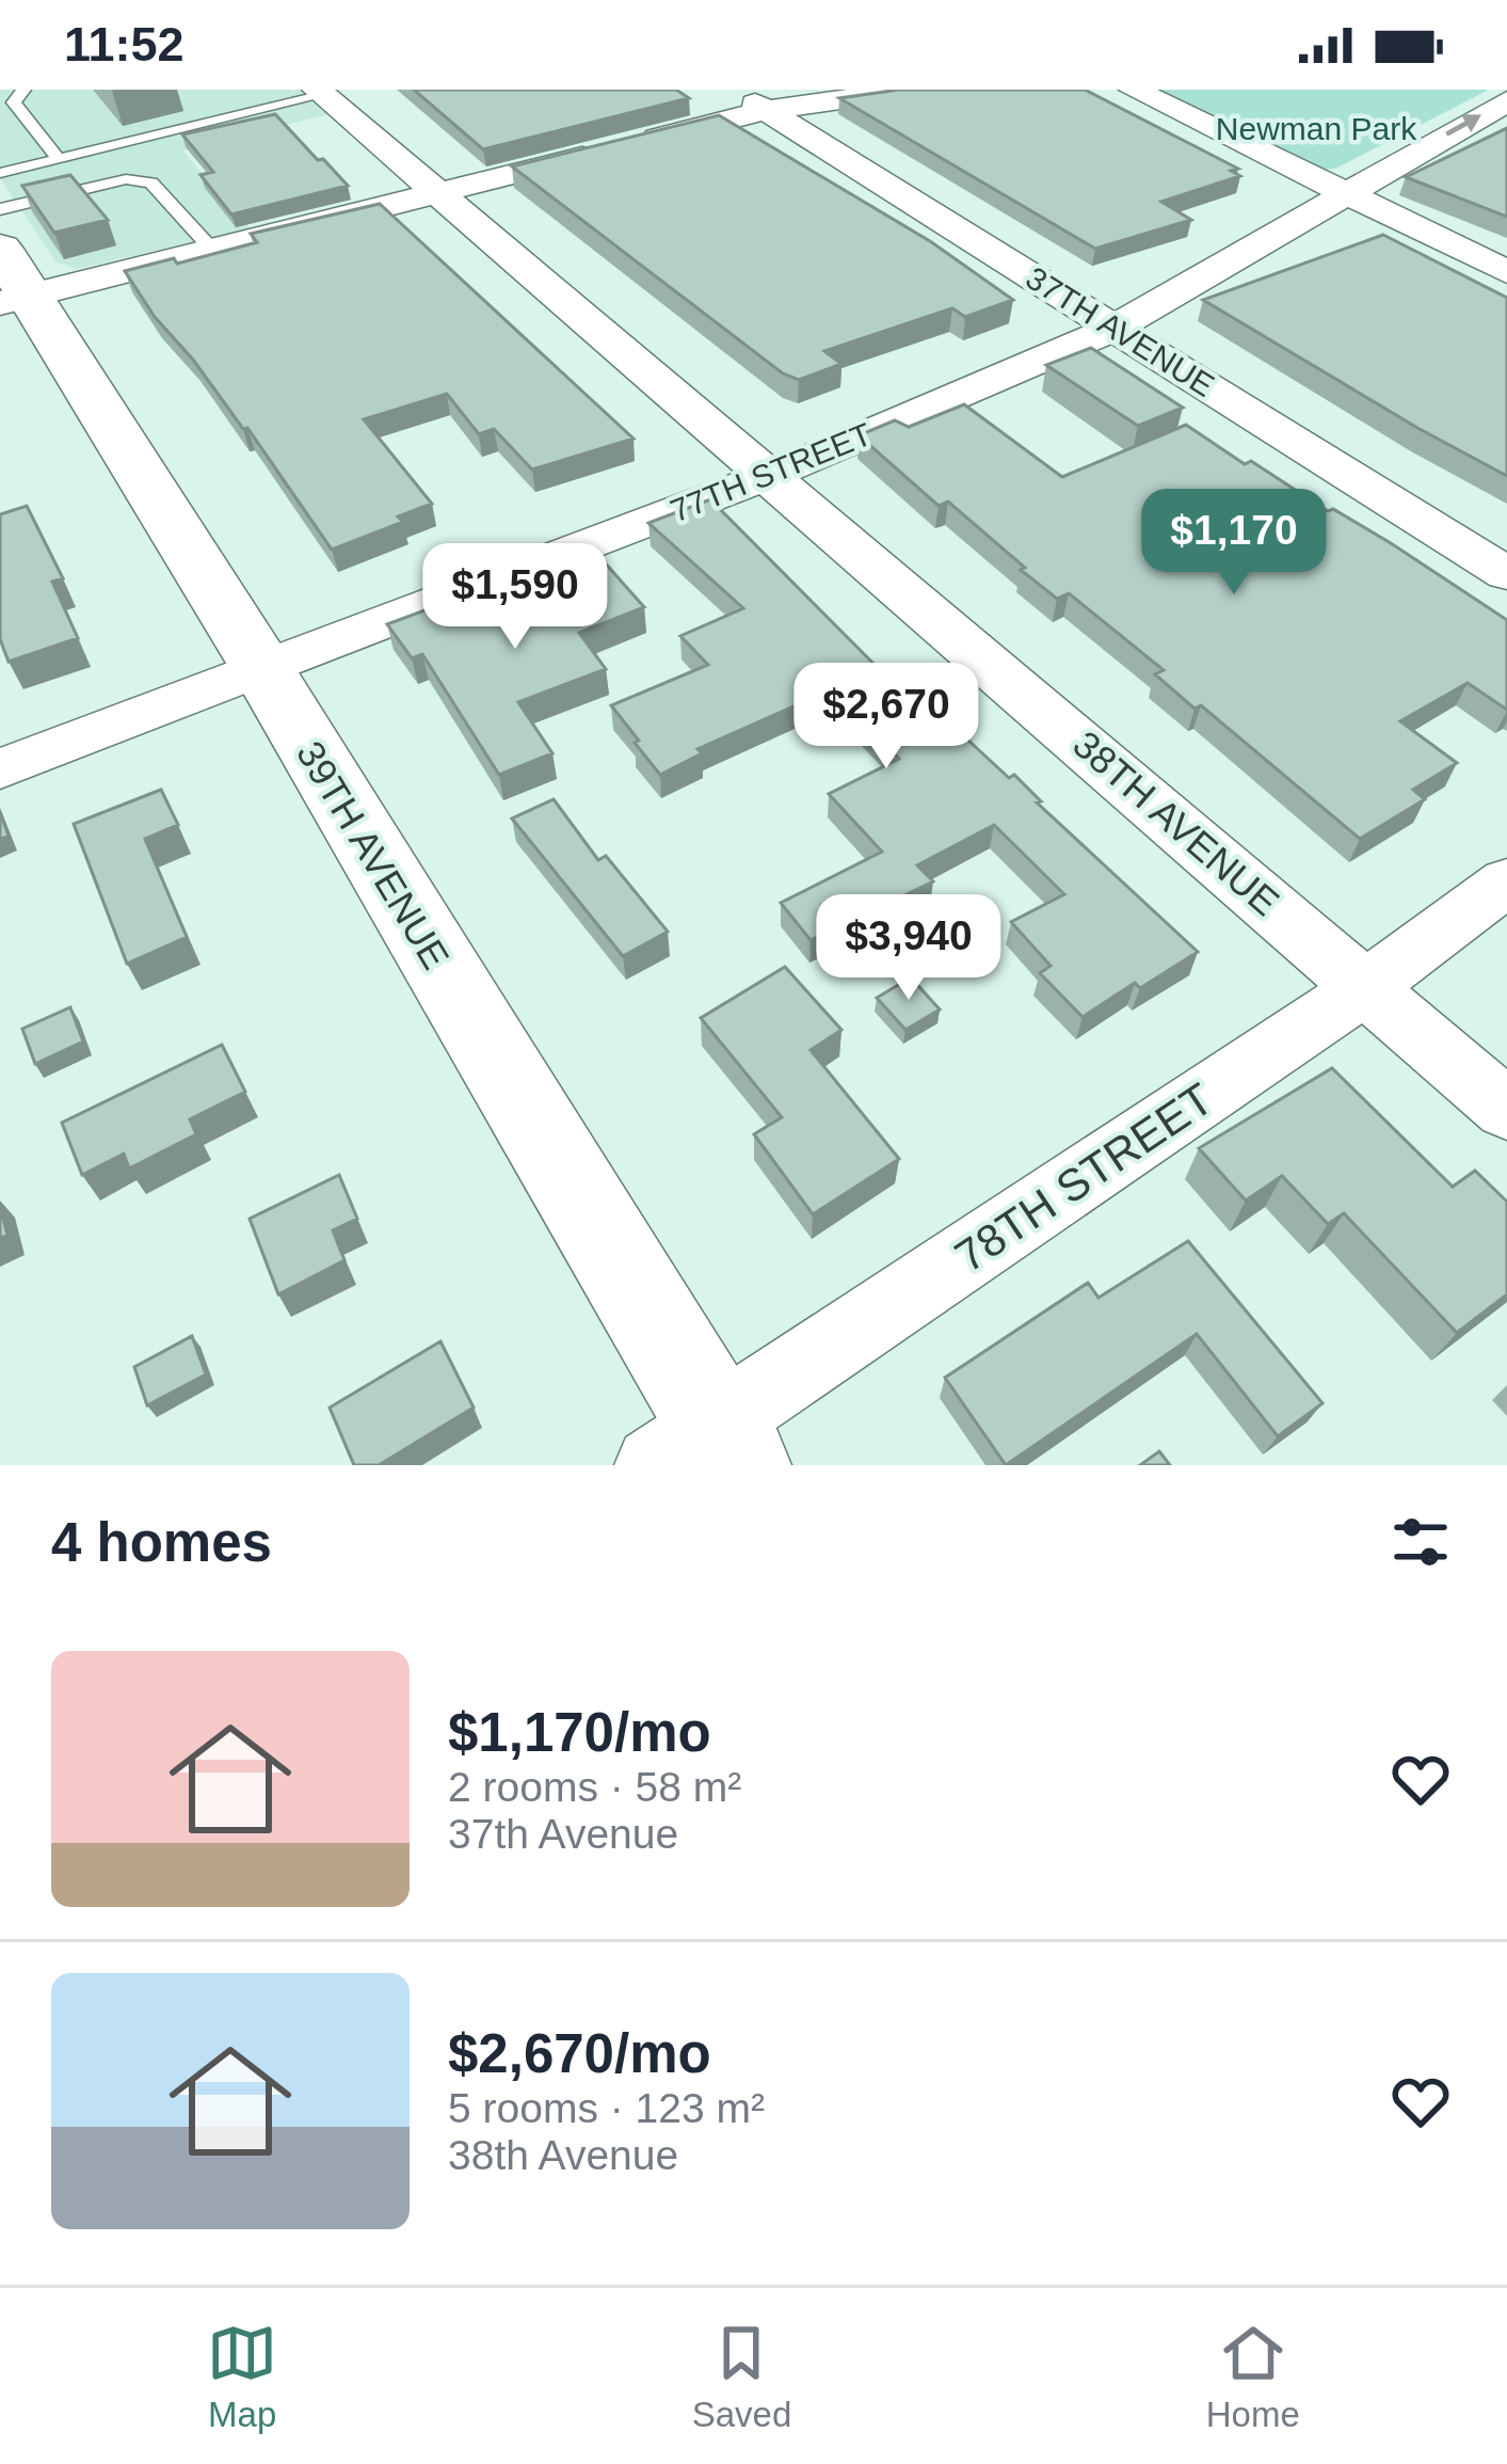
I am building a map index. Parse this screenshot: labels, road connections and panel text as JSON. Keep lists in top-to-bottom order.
{
  "streets": {
    "main road": ["39TH AVENUE"],
    "street": [
      "37TH AVENUE",
      "77TH STREET",
      "38TH AVENUE",
      "78TH STREET"
    ]
  },
  "crossings": [
    ["37TH AVENUE", "77TH STREET"],
    ["77TH STREET", "38TH AVENUE"],
    ["77TH STREET", "39TH AVENUE"],
    ["38TH AVENUE", "78TH STREET"],
    ["39TH AVENUE", "78TH STREET"]
  ],
  "parks": ["Newman Park"],
  "page": {
    "status": "11:52",
    "price": [
      "$1,170",
      "$1,590",
      "$2,670",
      "$3,940"
    ],
    "heading": "4 homes",
    "list": [
      {
        "name": "$1,170/mo",
        "note": "2 rooms · 58 m² · 37th Avenue"
      },
      {
        "name": "$2,670/mo",
        "note": "5 rooms · 123 m² · 38th Avenue"
      }
    ],
    "tabs": ["Map", "Saved", "Home"]
  }
}
